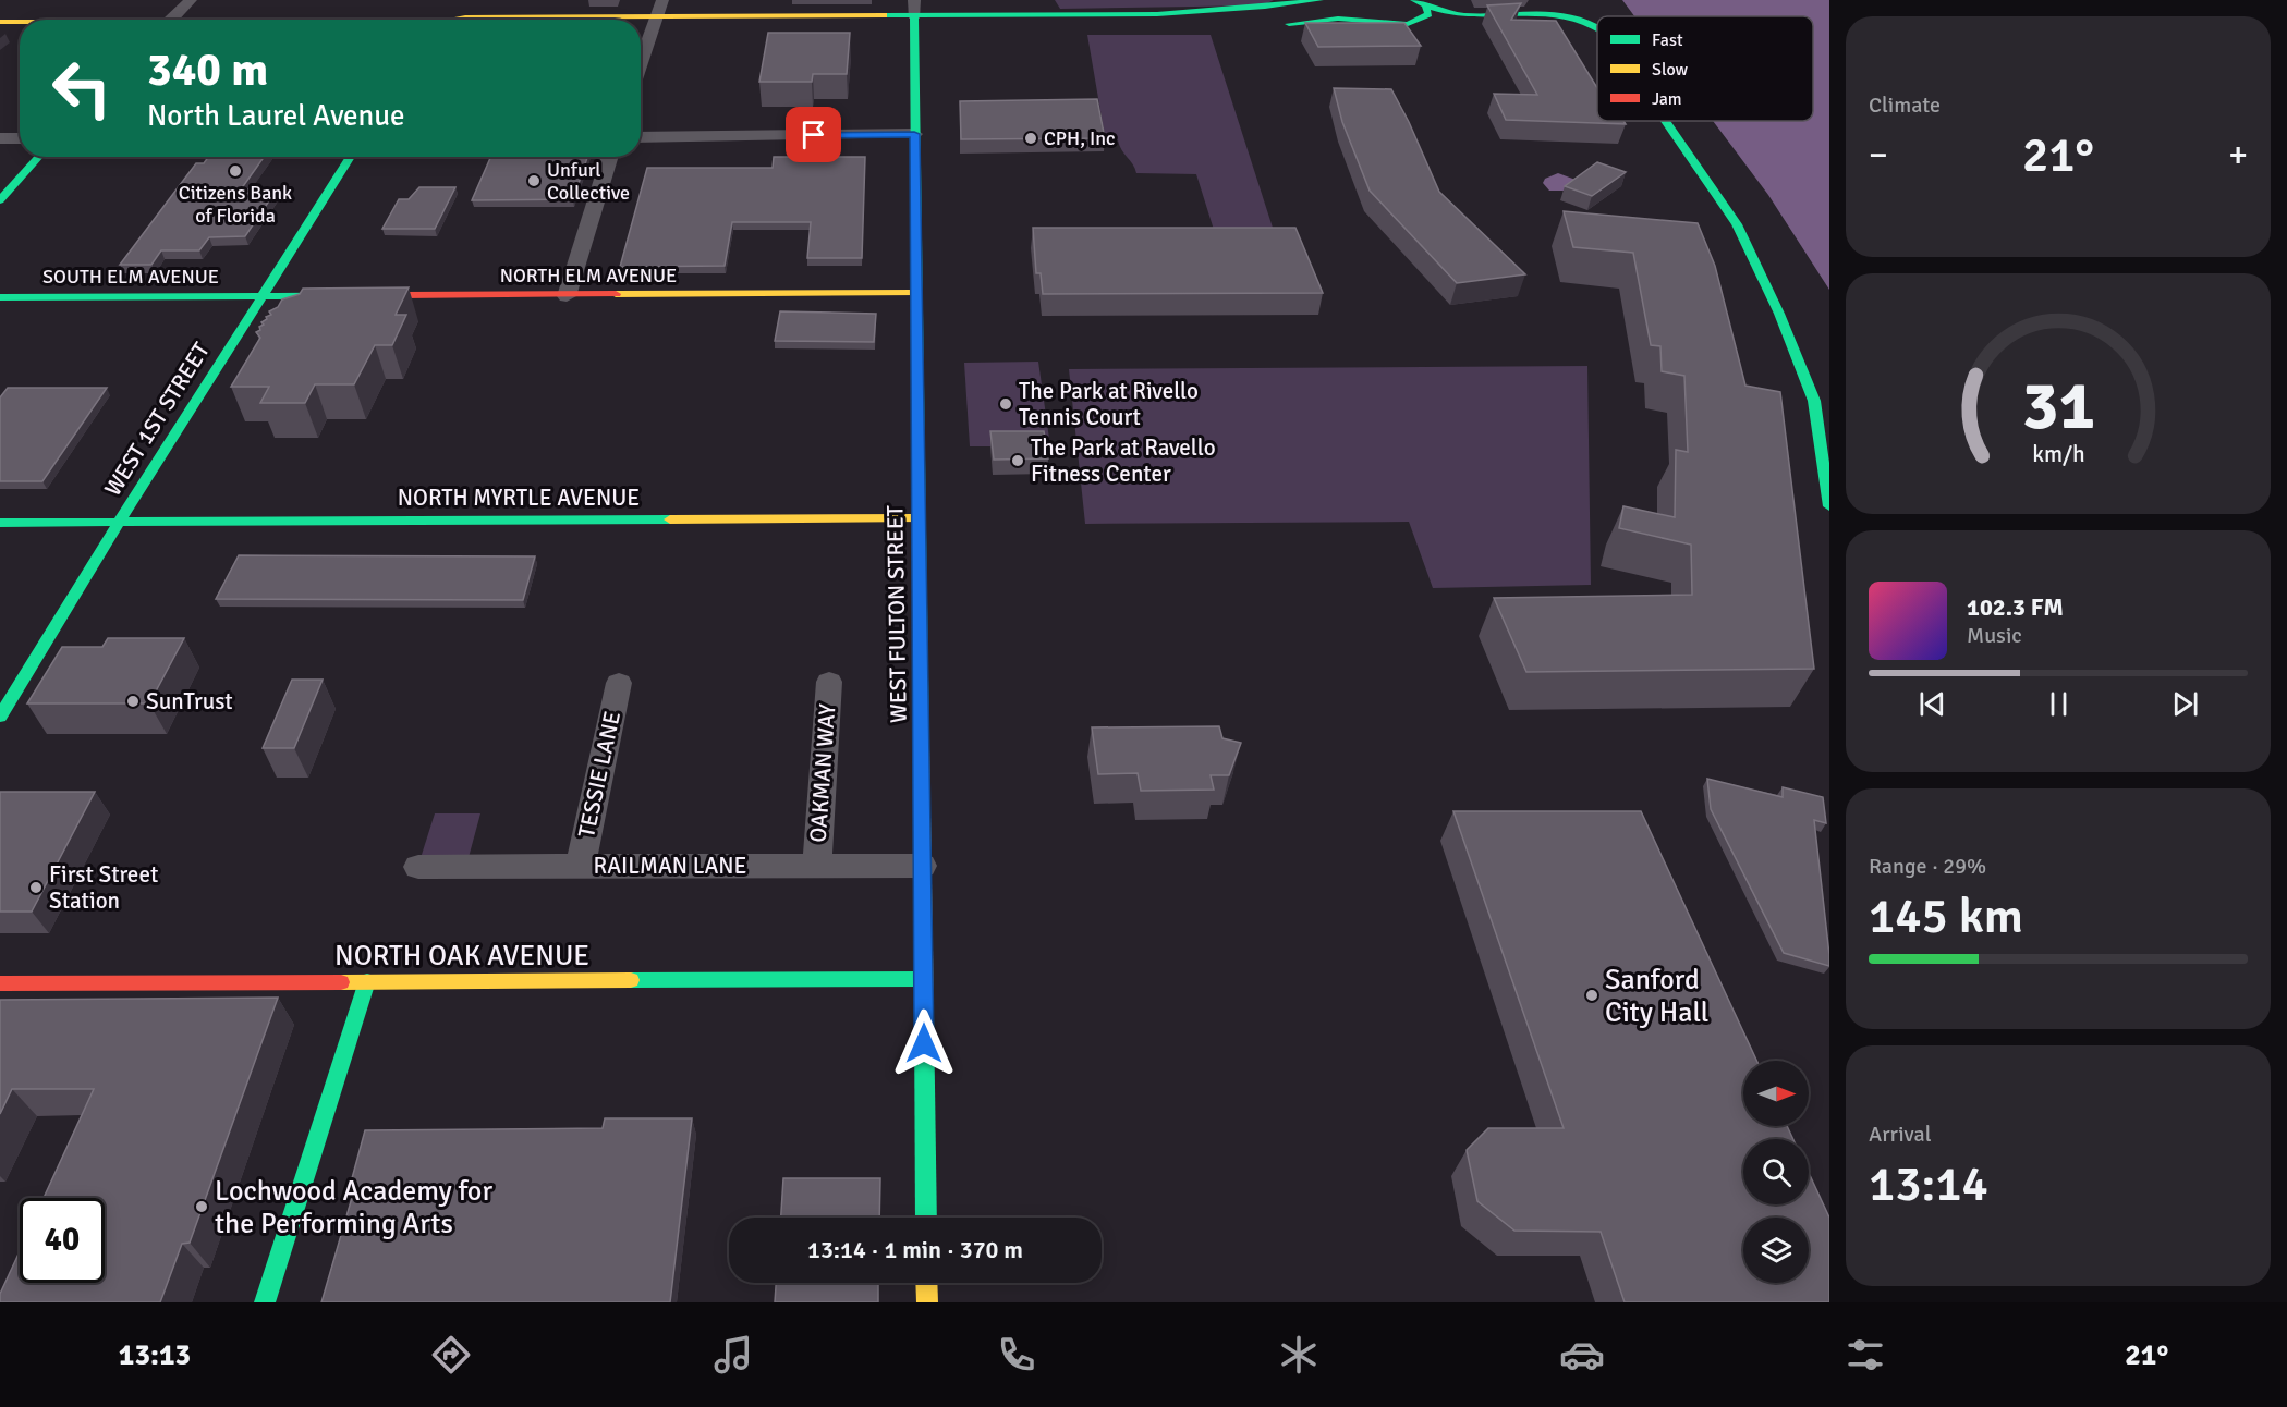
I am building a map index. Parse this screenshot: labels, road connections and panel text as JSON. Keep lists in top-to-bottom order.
{
  "streets": {
    "main road": [
      "NORTH ELM AVENUE",
      "SOUTH ELM AVENUE",
      "WEST 1ST STREET",
      "NORTH MYRTLE AVENUE",
      "WEST FULTON STREET",
      "NORTH OAK AVENUE"
    ],
    "street": ["OAKMAN WAY", "TESSIE LANE", "RAILMAN LANE"]
  },
  "crossings": [
    ["NORTH ELM AVENUE", "SOUTH ELM AVENUE"],
    ["NORTH ELM AVENUE", "WEST 1ST STREET"],
    ["NORTH ELM AVENUE", "WEST FULTON STREET"],
    ["SOUTH ELM AVENUE", "WEST 1ST STREET"],
    ["WEST 1ST STREET", "NORTH MYRTLE AVENUE"],
    ["NORTH MYRTLE AVENUE", "WEST FULTON STREET"],
    ["WEST FULTON STREET", "RAILMAN LANE"],
    ["WEST FULTON STREET", "NORTH OAK AVENUE"],
    ["OAKMAN WAY", "RAILMAN LANE"],
    ["TESSIE LANE", "RAILMAN LANE"]
  ],
  "places": [
    "CPH, Inc",
    "Citizens Bank of Florida",
    "Unfurl Collective",
    "The Park at Rivello Tennis Court",
    "The Park at Ravello Fitness Center",
    "SunTrust",
    "First Street Station",
    "Sanford City Hall",
    "Lochwood Academy for the Performing Arts"
  ],
  "legend": ["Fast", "Slow", "Jam"],
  "north": "right",
  "page": {
    "tile": [
      "Climate",
      ["Range · 29%", "145 km"],
      ["Arrival", "13:14"]
    ],
    "turn": ["340 m", "North Laurel Avenue"],
    "heat": ["−", "21°", "+"],
    "song": ["102.3 FM", "Music"],
    "limit": "40",
    "trip": "13:14 · 1 min · 370 m",
    "tabs": ["13:13", "21°"],
    "gauge": ["31", "km/h"]
  }
}
